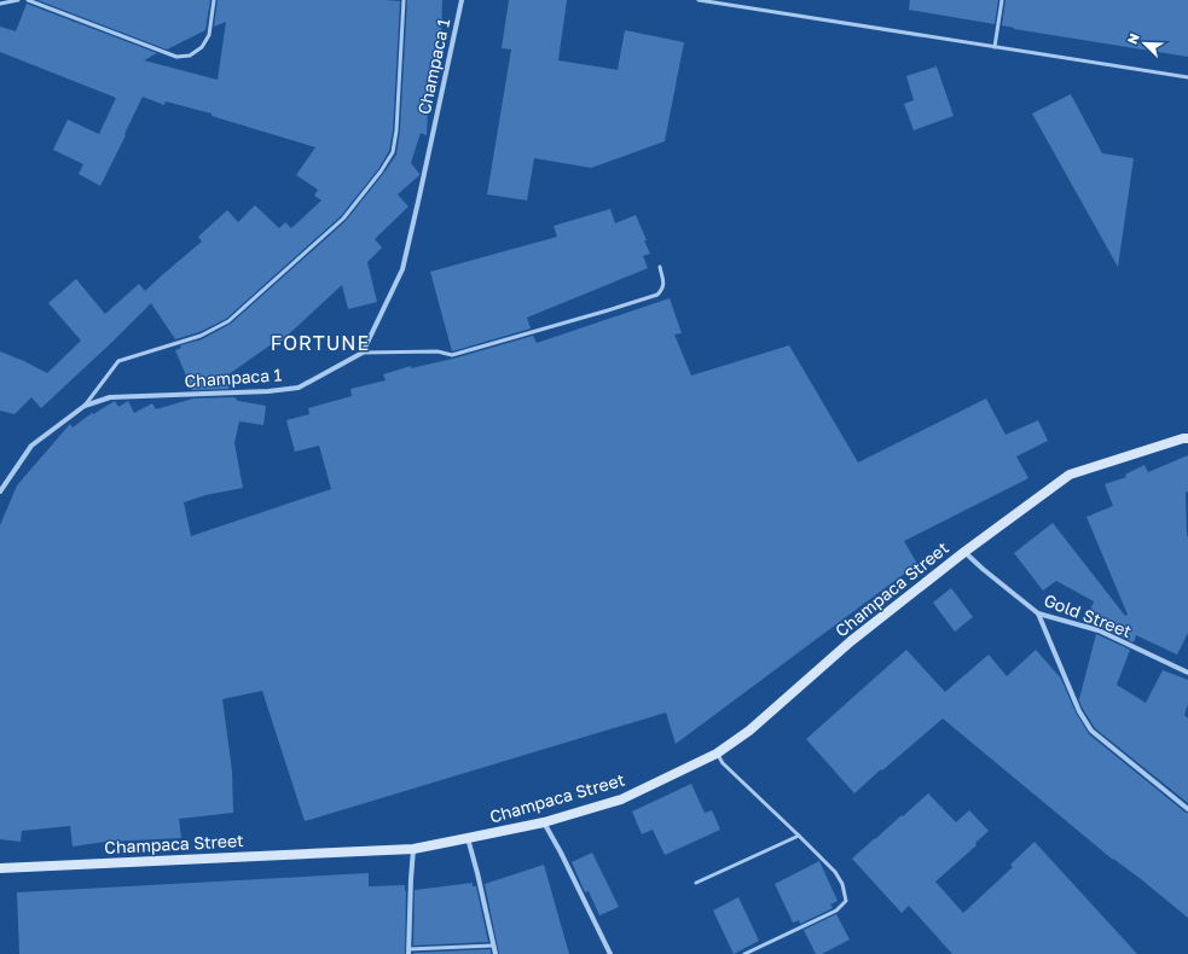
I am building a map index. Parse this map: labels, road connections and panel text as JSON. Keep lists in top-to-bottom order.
{
  "streets": {
    "street": ["Champaca 1", "Champaca Street", "Gold Street"]
  },
  "crossings": [
    ["Champaca Street", "Gold Street"]
  ],
  "districts": ["FORTUNE"],
  "north": "top left"
}
